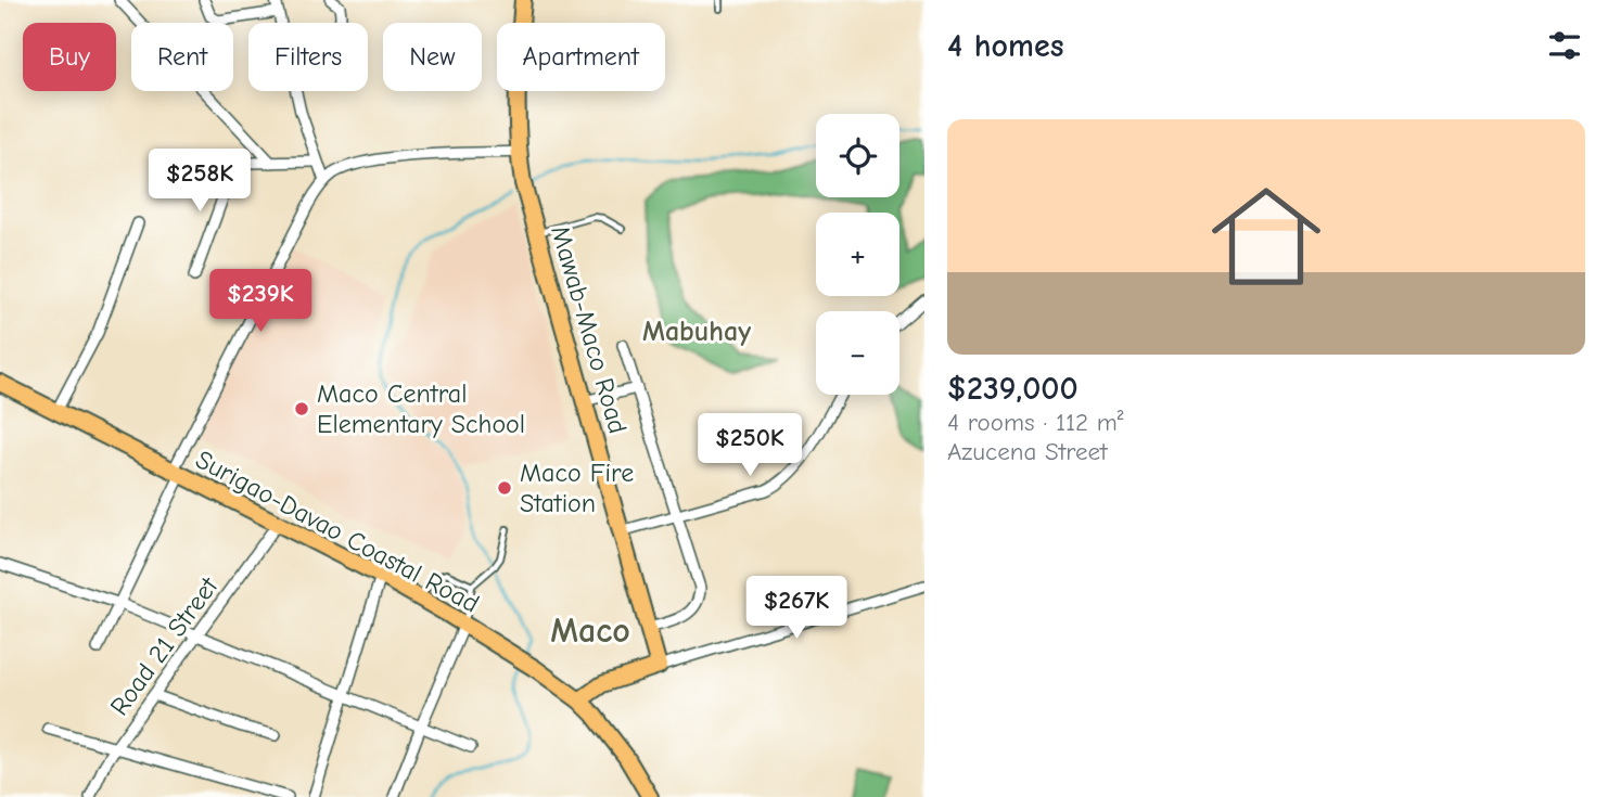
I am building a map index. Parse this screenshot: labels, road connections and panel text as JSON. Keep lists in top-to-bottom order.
{
  "streets": {
    "main road": ["Mawab-Maco Road", "Surigao-Davao Coastal Road"],
    "street": ["Road 21 Street"]
  },
  "crossings": [
    ["Surigao-Davao Coastal Road", "Road 21 Street"]
  ],
  "districts": ["Mabuhay", "Maco"],
  "places": ["Maco Central Elementary School", "Maco Fire Station"],
  "page": {
    "heading": "4 homes",
    "chip": [
      "Buy",
      "Rent",
      "Filters",
      "New",
      "Apartment"
    ],
    "list": [
      {
        "name": "$239,000",
        "note": "4 rooms · 112 m² · Azucena Street"
      }
    ],
    "map_buttons": ["+", "−"],
    "price": [
      "$258K",
      "$239K",
      "$250K",
      "$267K"
    ]
  }
}
